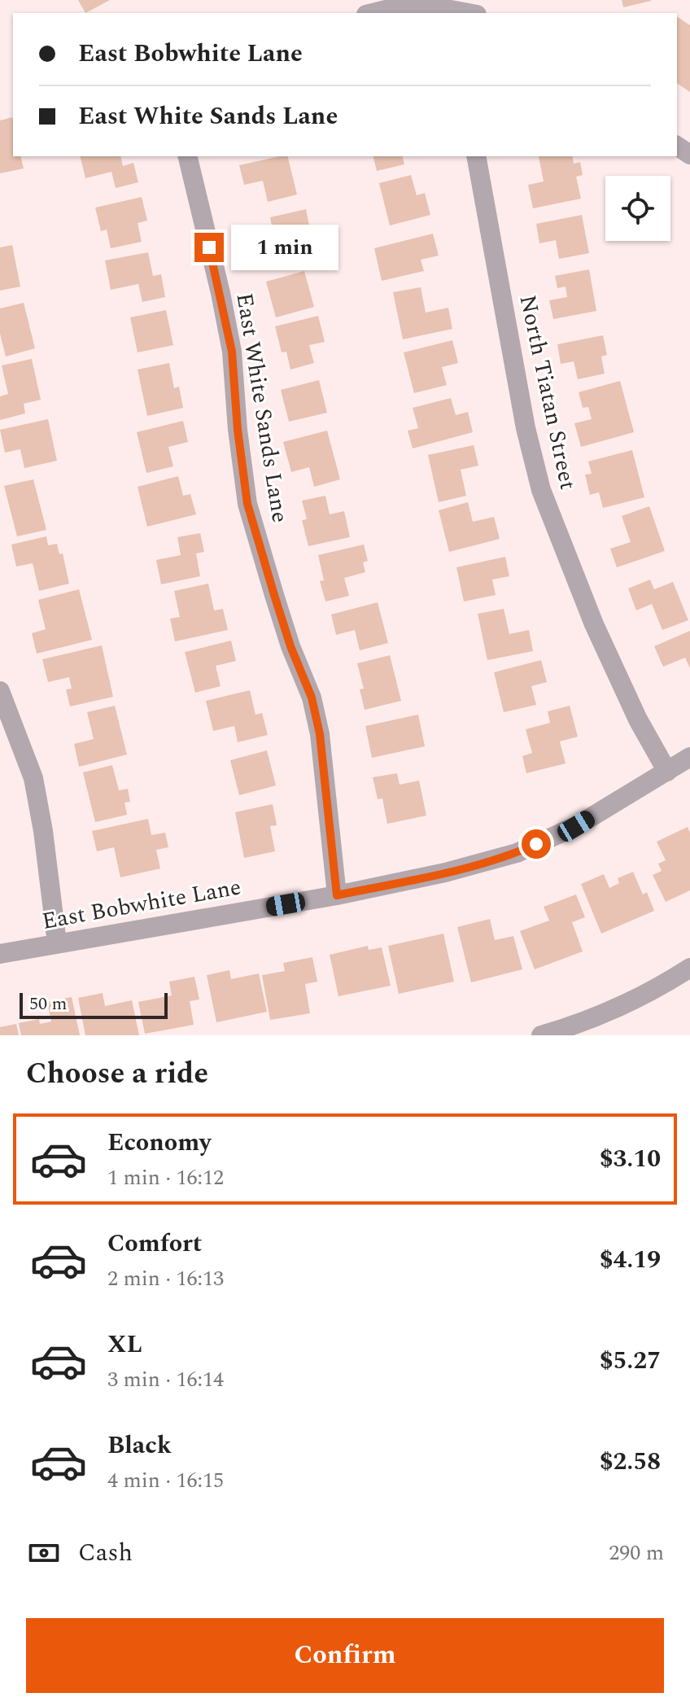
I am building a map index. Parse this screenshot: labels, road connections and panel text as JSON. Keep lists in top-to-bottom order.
{
  "streets": {
    "street": ["North Tiatan Street", "East White Sands Lane", "East Bobwhite Lane"]
  },
  "crossings": [
    ["North Tiatan Street", "East Bobwhite Lane"],
    ["East White Sands Lane", "East Bobwhite Lane"]
  ],
  "scale_bar": "50 m",
  "page": {
    "banner": ["East Bobwhite Lane", "East White Sands Lane"],
    "bubble": "1 min",
    "scale": "50 m",
    "heading": "Choose a ride",
    "list": [
      {
        "name": "Economy",
        "note": "1 min · 16:12",
        "value": "$3.10"
      },
      {
        "name": "Comfort",
        "note": "2 min · 16:13",
        "value": "$4.19"
      },
      {
        "name": "XL",
        "note": "3 min · 16:14",
        "value": "$5.27"
      },
      {
        "name": "Black",
        "note": "4 min · 16:15",
        "value": "$2.58"
      }
    ],
    "pay": ["Cash", "290 m"],
    "buttons": "Confirm"
  }
}
